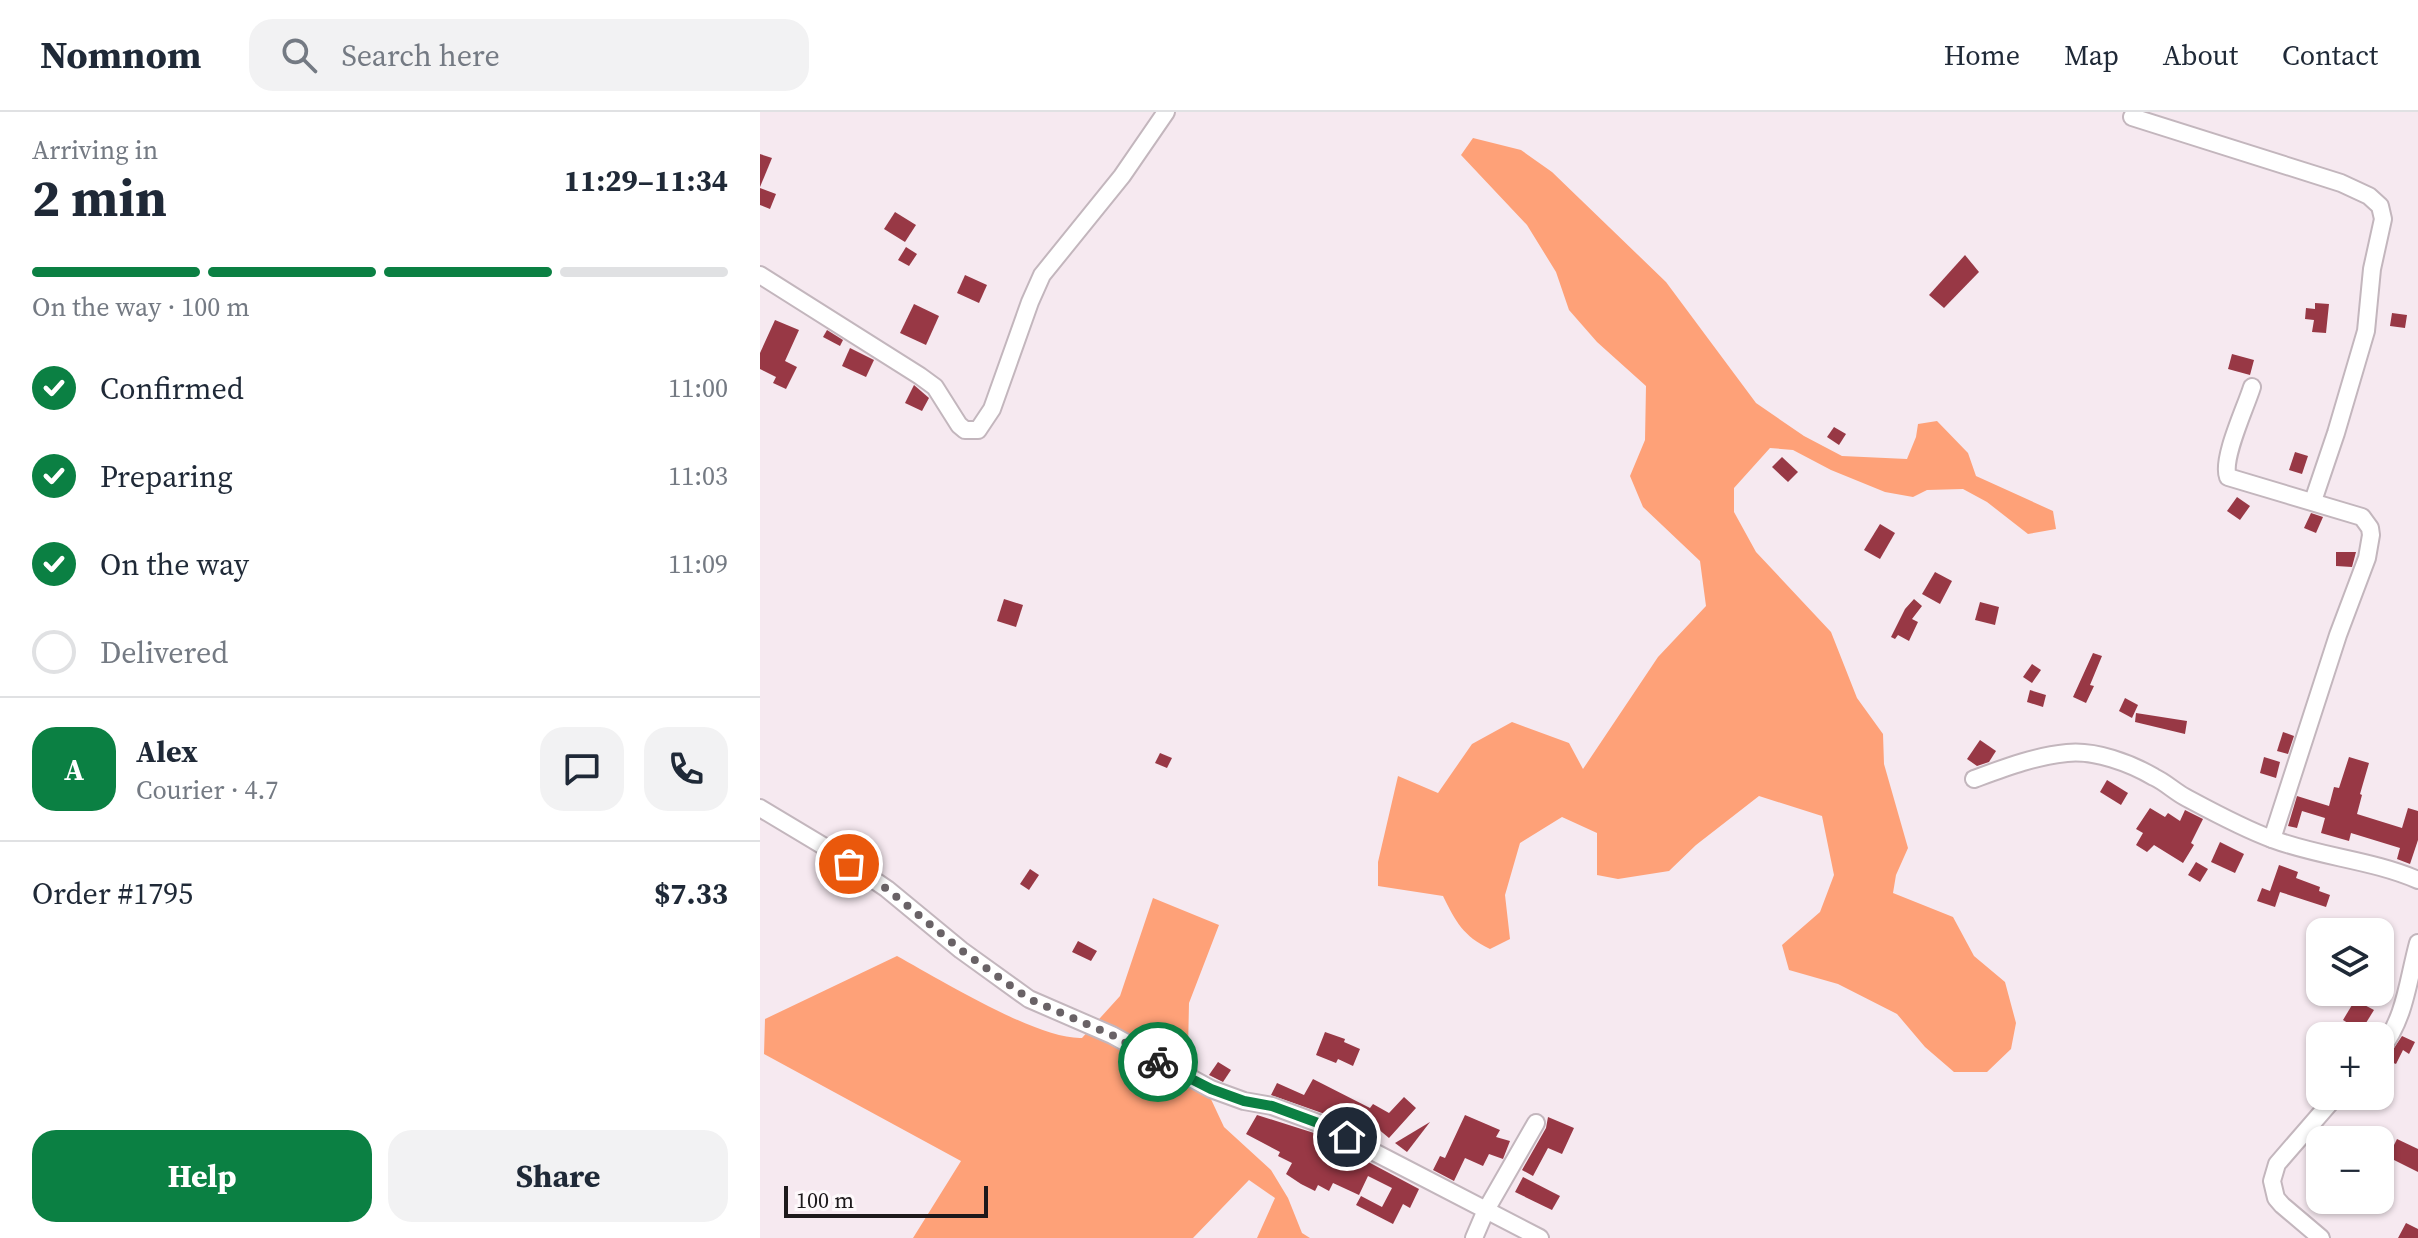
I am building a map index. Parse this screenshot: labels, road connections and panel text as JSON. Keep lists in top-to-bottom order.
{
  "scale_bar": "100 m",
  "page": {
    "header": "Nomnom",
    "search": "Search here",
    "nav": [
      "Home",
      "Map",
      "About",
      "Contact"
    ],
    "heading": ["2 min", "Arriving in", "11:29–11:34"],
    "panel": [
      "Alex",
      "Courier · 4.7",
      "Order #1795",
      "$7.33"
    ],
    "bar": "On the way · 100 m",
    "list": [
      ["Confirmed", "11:00"],
      ["Preparing", "11:03"],
      ["On the way", "11:09"],
      "Delivered"
    ],
    "round": "A",
    "map_buttons": ["+", "−"],
    "buttons": ["Help", "Share"],
    "scale": "100 m"
  }
}
